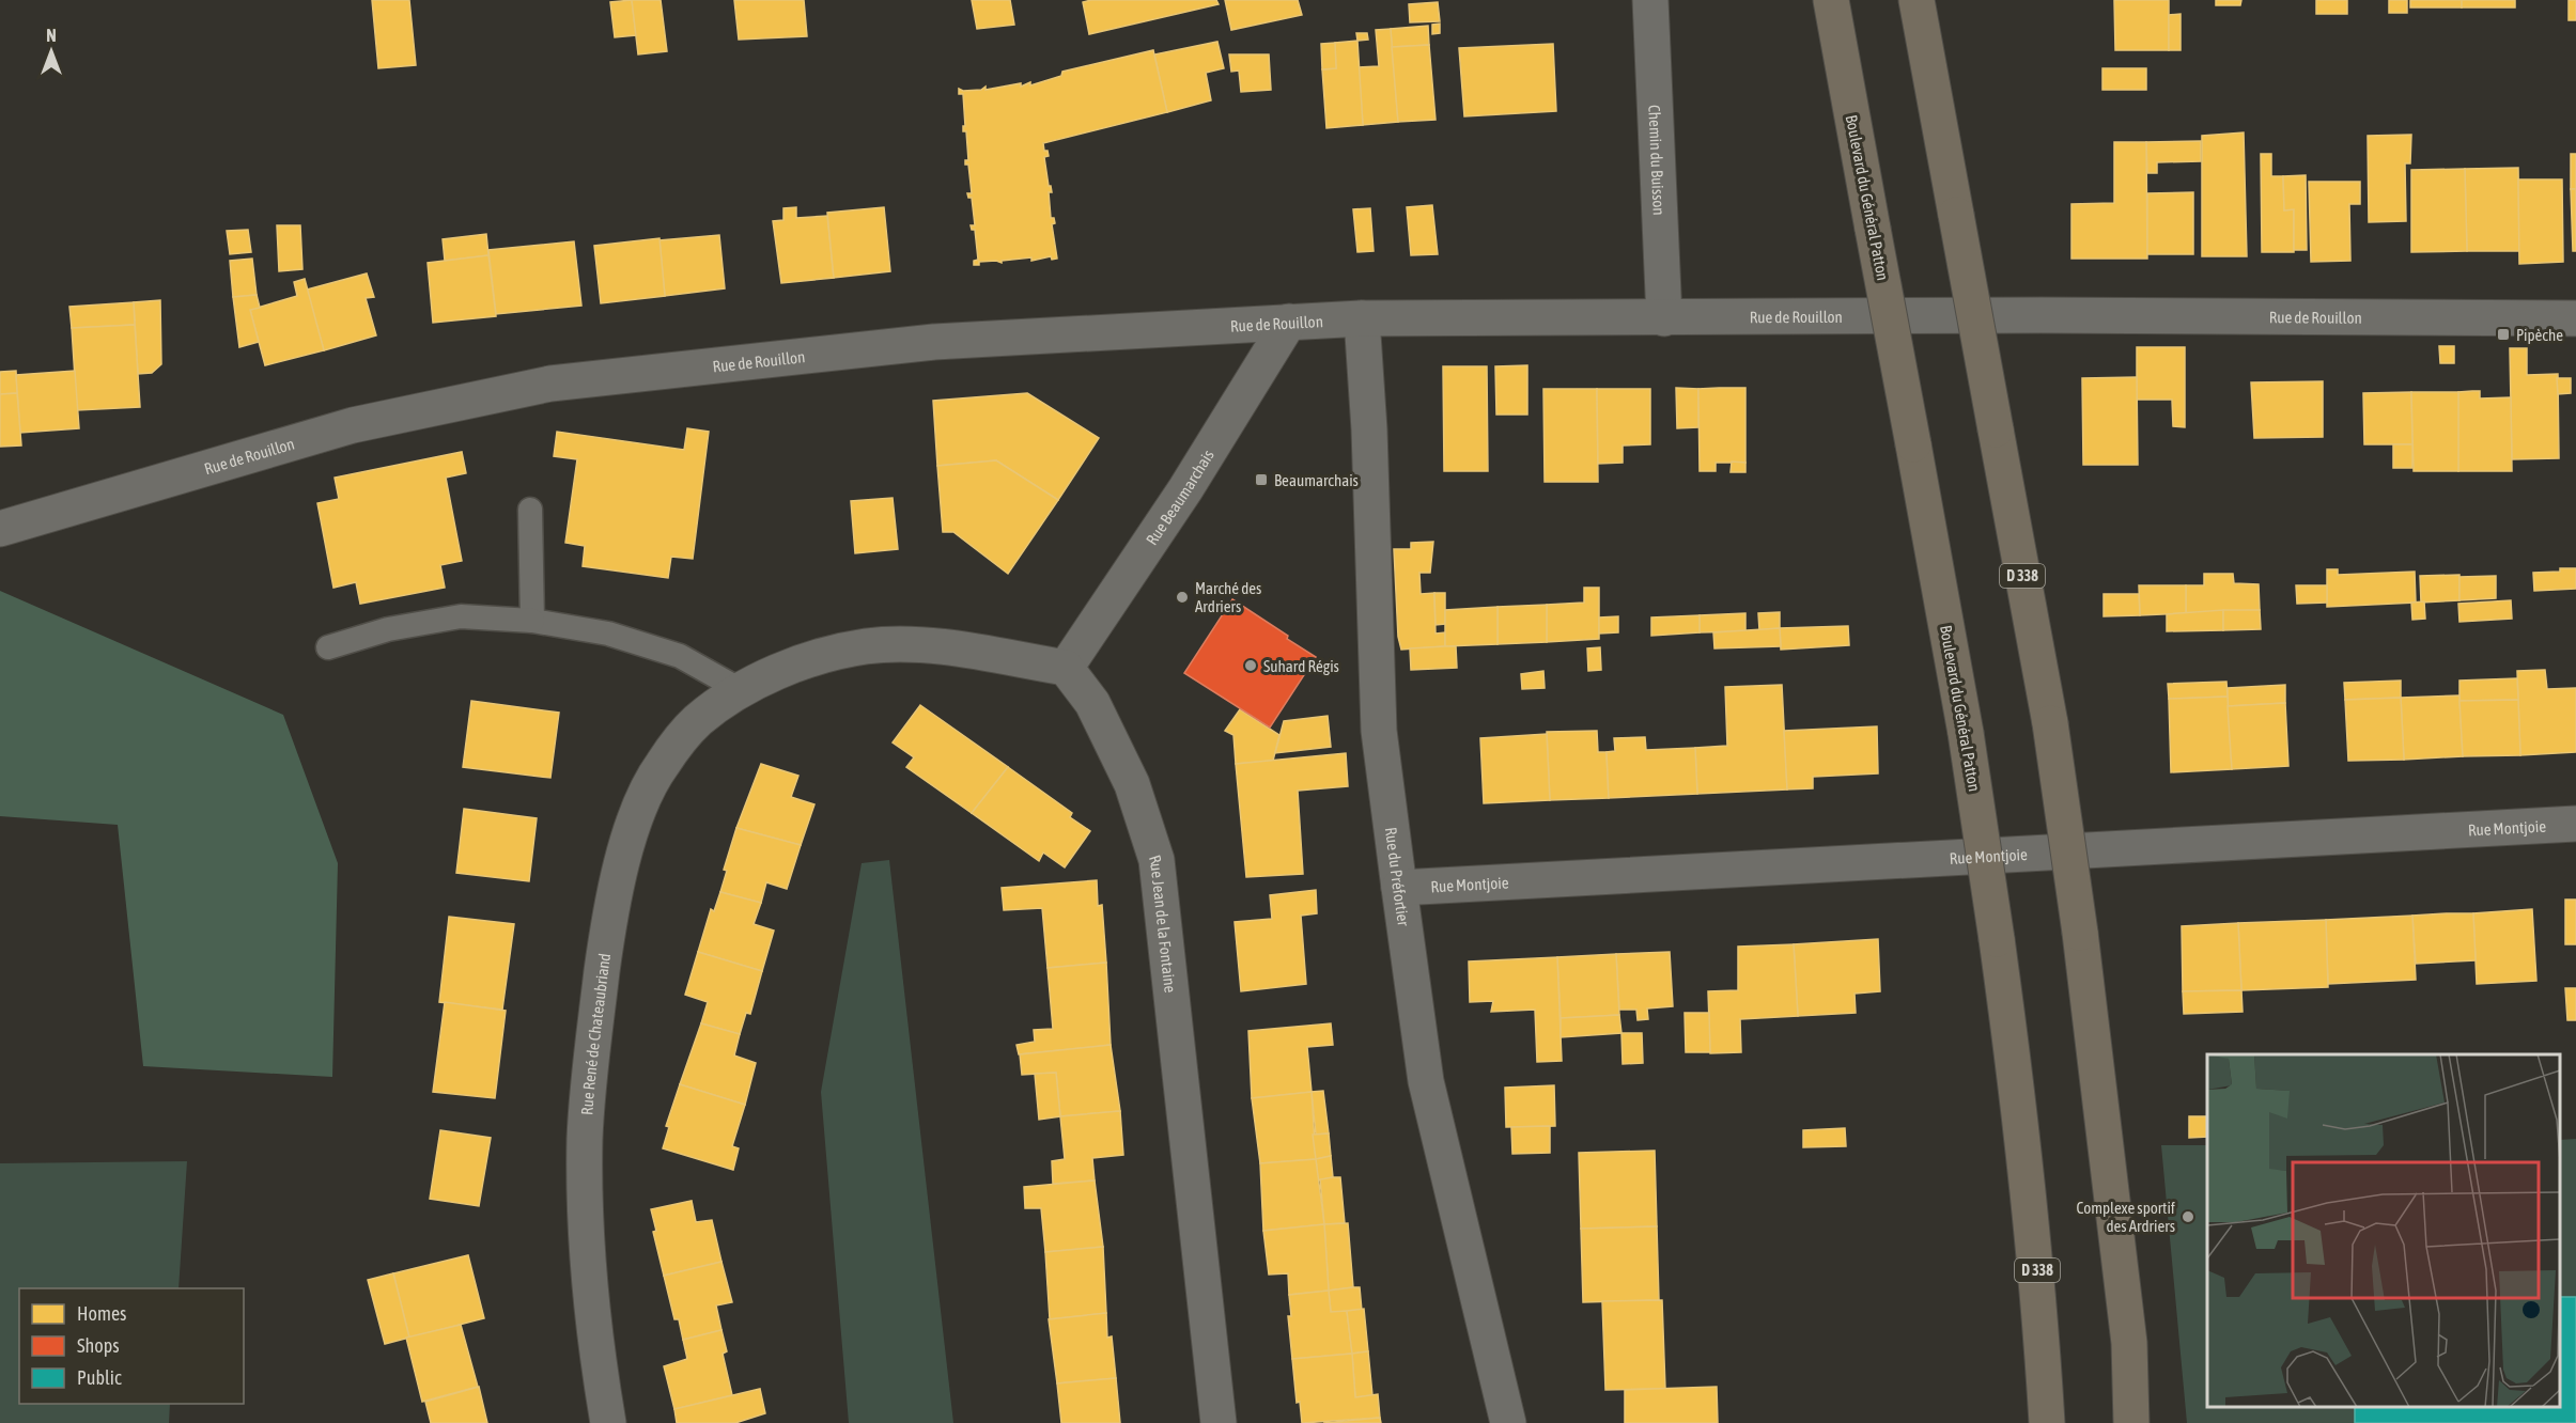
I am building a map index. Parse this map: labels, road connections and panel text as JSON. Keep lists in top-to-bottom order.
{
  "streets": {
    "highway": ["Boulevard du Général Patton", "D 338"],
    "street": [
      "Chemin du Buisson",
      "Rue de Rouillon",
      "Rue Beaumarchais",
      "Rue Montjoie",
      "Rue du Préfortier",
      "Rue Jean de la Fontaine",
      "Rue René de Chateaubriand"
    ]
  },
  "crossings": [
    ["Chemin du Buisson", "Rue de Rouillon"],
    ["Rue de Rouillon", "Rue Beaumarchais"],
    ["Rue de Rouillon", "Rue du Préfortier"],
    ["Rue Beaumarchais", "Rue Jean de la Fontaine"],
    ["Rue Beaumarchais", "Rue René de Chateaubriand"],
    ["Rue Montjoie", "Rue du Préfortier"],
    ["Rue Jean de la Fontaine", "Rue René de Chateaubriand"]
  ],
  "places": {
    "transit": ["Pipèche", "Beaumarchais"],
    "other": ["Marché des Ardriers", "Suhard Régis", "Complexe sportif des Ardriers"]
  },
  "legend": ["Homes", "Shops", "Public"],
  "north": "top"
}
